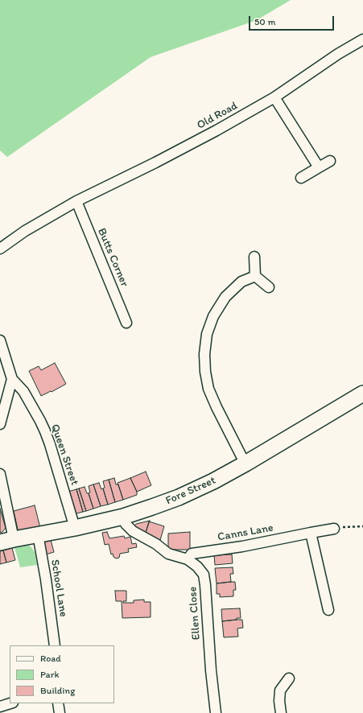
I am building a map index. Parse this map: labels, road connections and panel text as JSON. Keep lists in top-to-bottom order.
{
  "streets": {
    "main road": ["Fore Street"],
    "street": [
      "Old Road",
      "Butts Corner",
      "Queen Street",
      "Canns Lane",
      "School Lane",
      "Ellen Close"
    ]
  },
  "crossings": [
    ["Old Road", "Butts Corner"],
    ["Queen Street", "Fore Street"],
    ["Fore Street", "School Lane"],
    ["Fore Street", "Ellen Close"],
    ["Canns Lane", "Ellen Close"]
  ],
  "legend": ["Road", "Park", "Building"],
  "scale_bar": "50 m"
}
